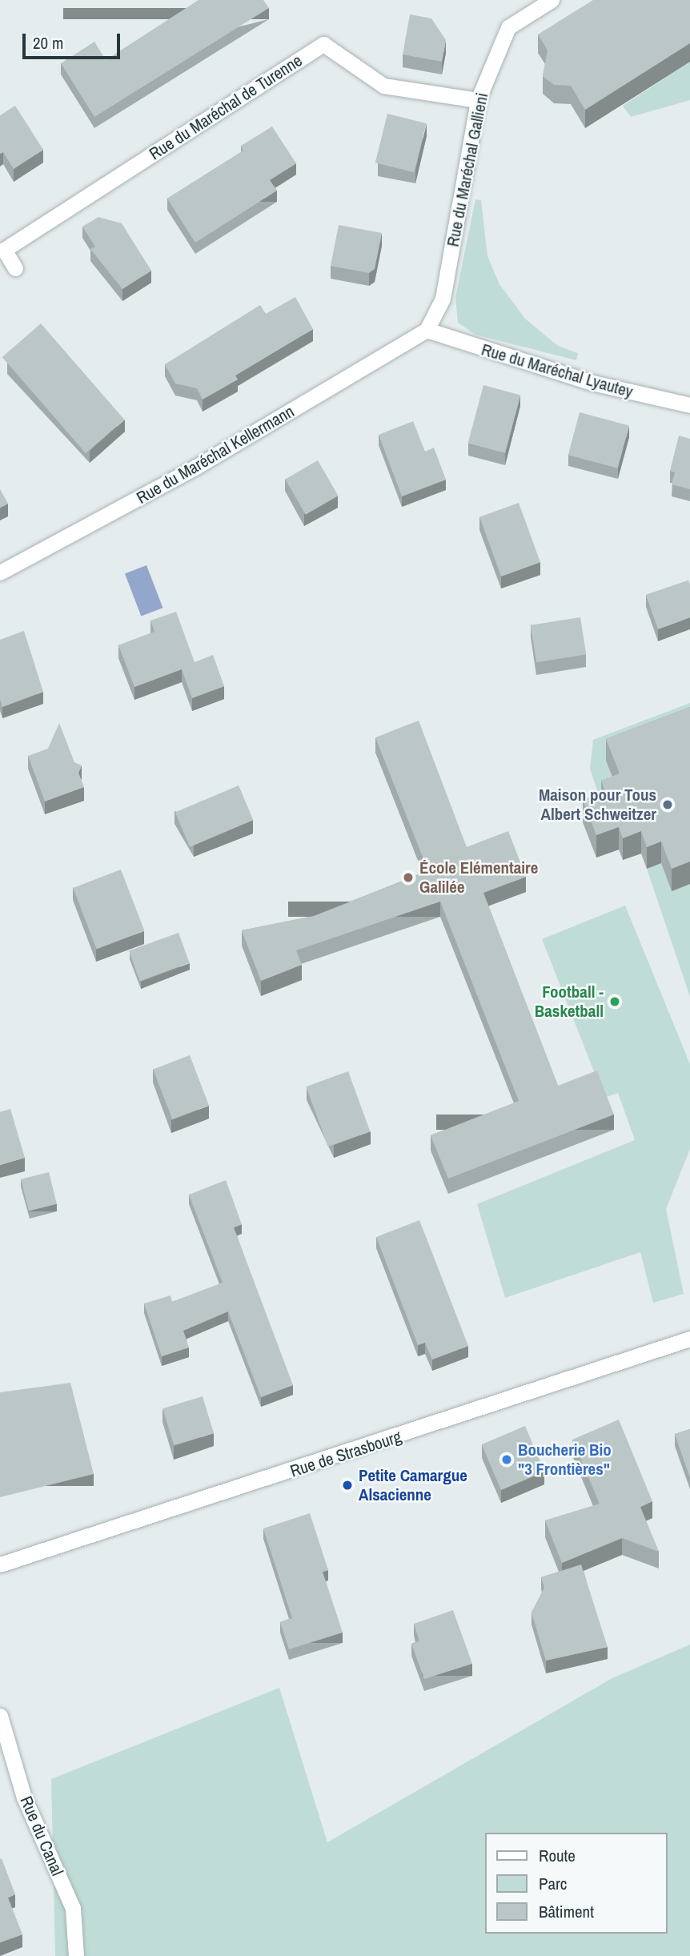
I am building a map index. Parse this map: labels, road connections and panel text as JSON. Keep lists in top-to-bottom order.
{
  "streets": {
    "street": [
      "Rue du Maréchal de Turenne",
      "Rue du Maréchal Gallieni",
      "Rue du Maréchal Lyautey",
      "Rue du Maréchal Kellermann",
      "Rue de Strasbourg",
      "Rue du Canal"
    ]
  },
  "crossings": [
    ["Rue du Maréchal de Turenne", "Rue du Maréchal Gallieni"],
    ["Rue du Maréchal Gallieni", "Rue du Maréchal Lyautey"],
    ["Rue du Maréchal Gallieni", "Rue du Maréchal Kellermann"],
    ["Rue du Maréchal Lyautey", "Rue du Maréchal Kellermann"]
  ],
  "places": [
    "Maison pour Tous Albert Schweitzer",
    "École Elémentaire Galilée",
    "Football - Basketball",
    "Boucherie Bio \"3 Frontières\"",
    "Petite Camargue Alsacienne"
  ],
  "legend": ["Route", "Parc", "Bâtiment"],
  "scale_bar": "20 m"
}
